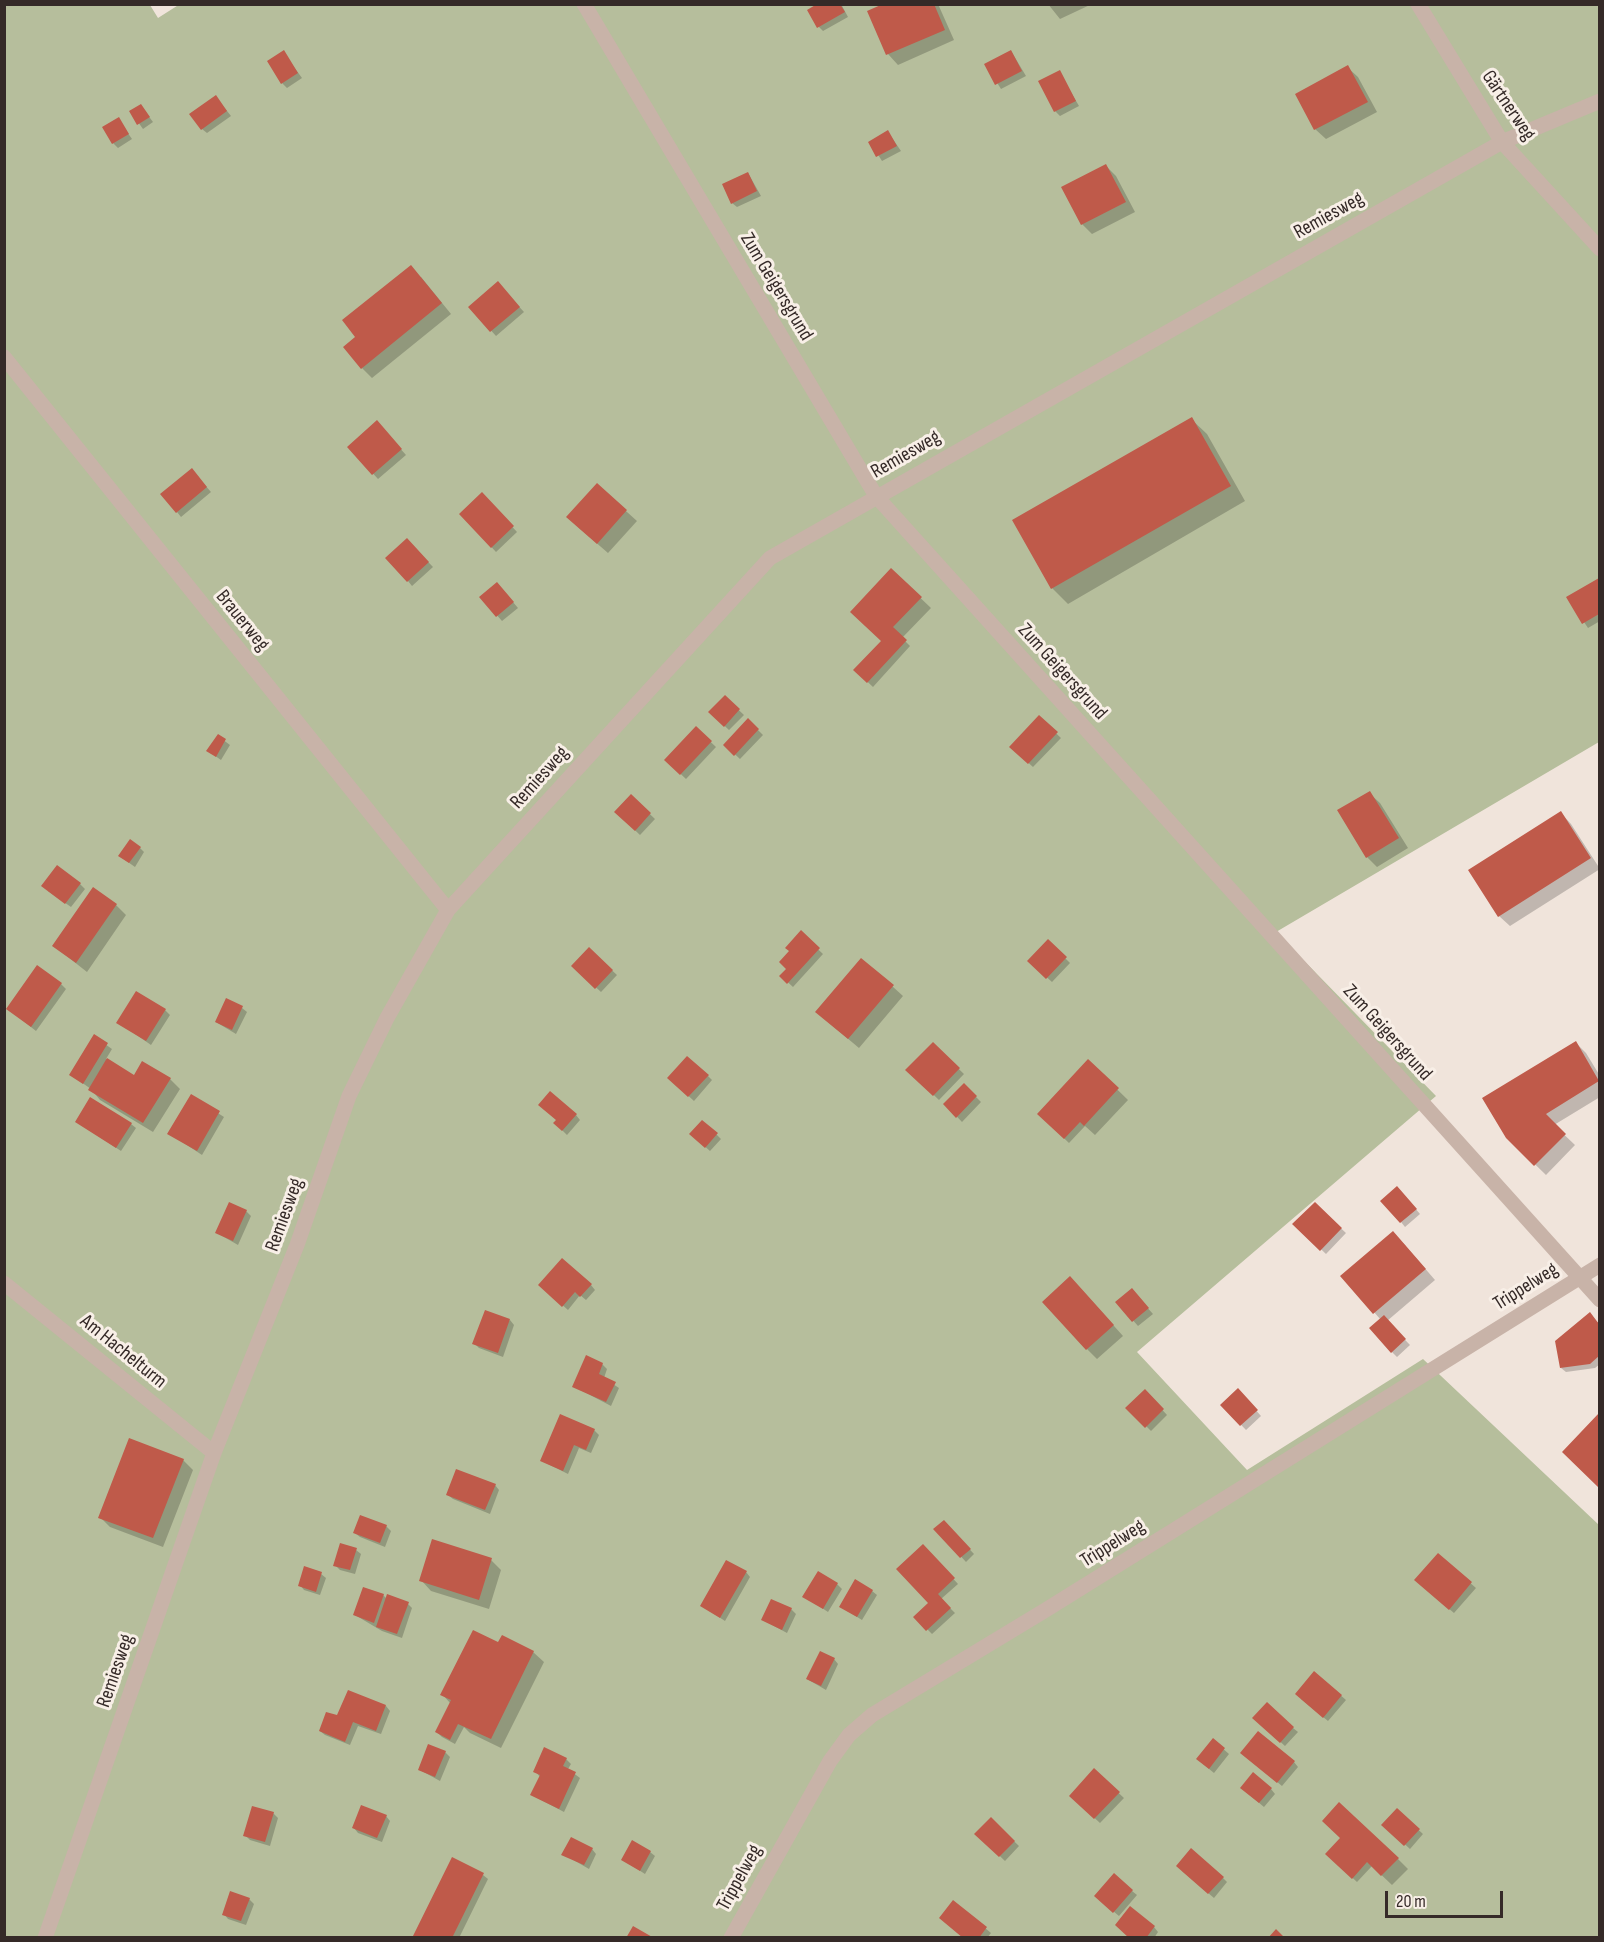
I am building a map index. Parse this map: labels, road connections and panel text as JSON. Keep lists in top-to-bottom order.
{
  "streets": {
    "lane": [
      "Gärtnerweg",
      "Remiesweg",
      "Zum Geigersgrund",
      "Brauerweg",
      "Trippelweg",
      "Am Hachelturm"
    ]
  },
  "crossings": [
    ["Gärtnerweg", "Remiesweg"],
    ["Remiesweg", "Zum Geigersgrund"],
    ["Remiesweg", "Brauerweg"],
    ["Remiesweg", "Am Hachelturm"],
    ["Zum Geigersgrund", "Trippelweg"]
  ],
  "scale_bar": "20 m"
}
